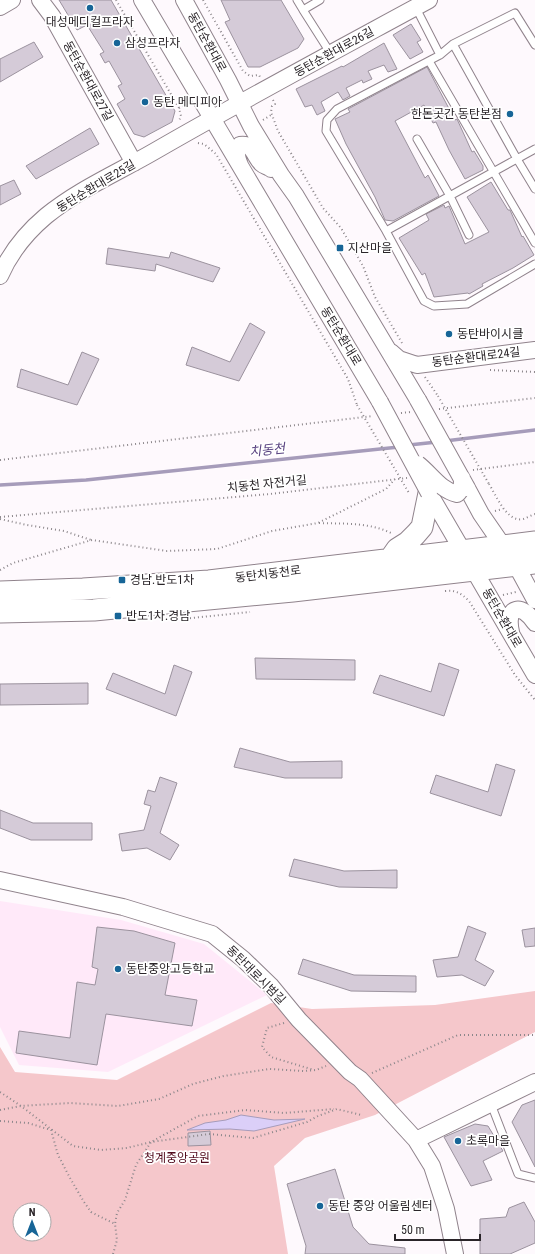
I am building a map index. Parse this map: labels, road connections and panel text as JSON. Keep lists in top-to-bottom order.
{
  "streets": {
    "main road": ["동탄치동천로"],
    "street": [
      "동탄순환대로",
      "동탄순환대로26길",
      "동탄순환대로27길",
      "동탄순환대로25길",
      "동탄순환대로24길",
      "동탄대로시범길"
    ],
    "path": ["치동천 자전거길"]
  },
  "crossings": [
    ["동탄순환대로", "동탄순환대로26길"],
    ["동탄순환대로", "동탄순환대로25길"],
    ["동탄순환대로", "동탄치동천로"],
    ["동탄순환대로26길", "동탄순환대로25길"],
    ["동탄순환대로27길", "동탄순환대로25길"]
  ],
  "water": ["치동천"],
  "parks": ["청계중앙공원"],
  "places": {
    "other": [
      "대성메디컬프라자",
      "삼성프라자",
      "동탄 메디피아",
      "한돈곳간 동탄본점",
      "동탄바이시클",
      "동탄중앙고등학교",
      "초록마을",
      "동탄 중앙 어울림센터"
    ],
    "transit": ["지산마을", "경남.반도1차", "반도1차.경남"]
  },
  "scale_bar": "50 m",
  "north": "top"
}
